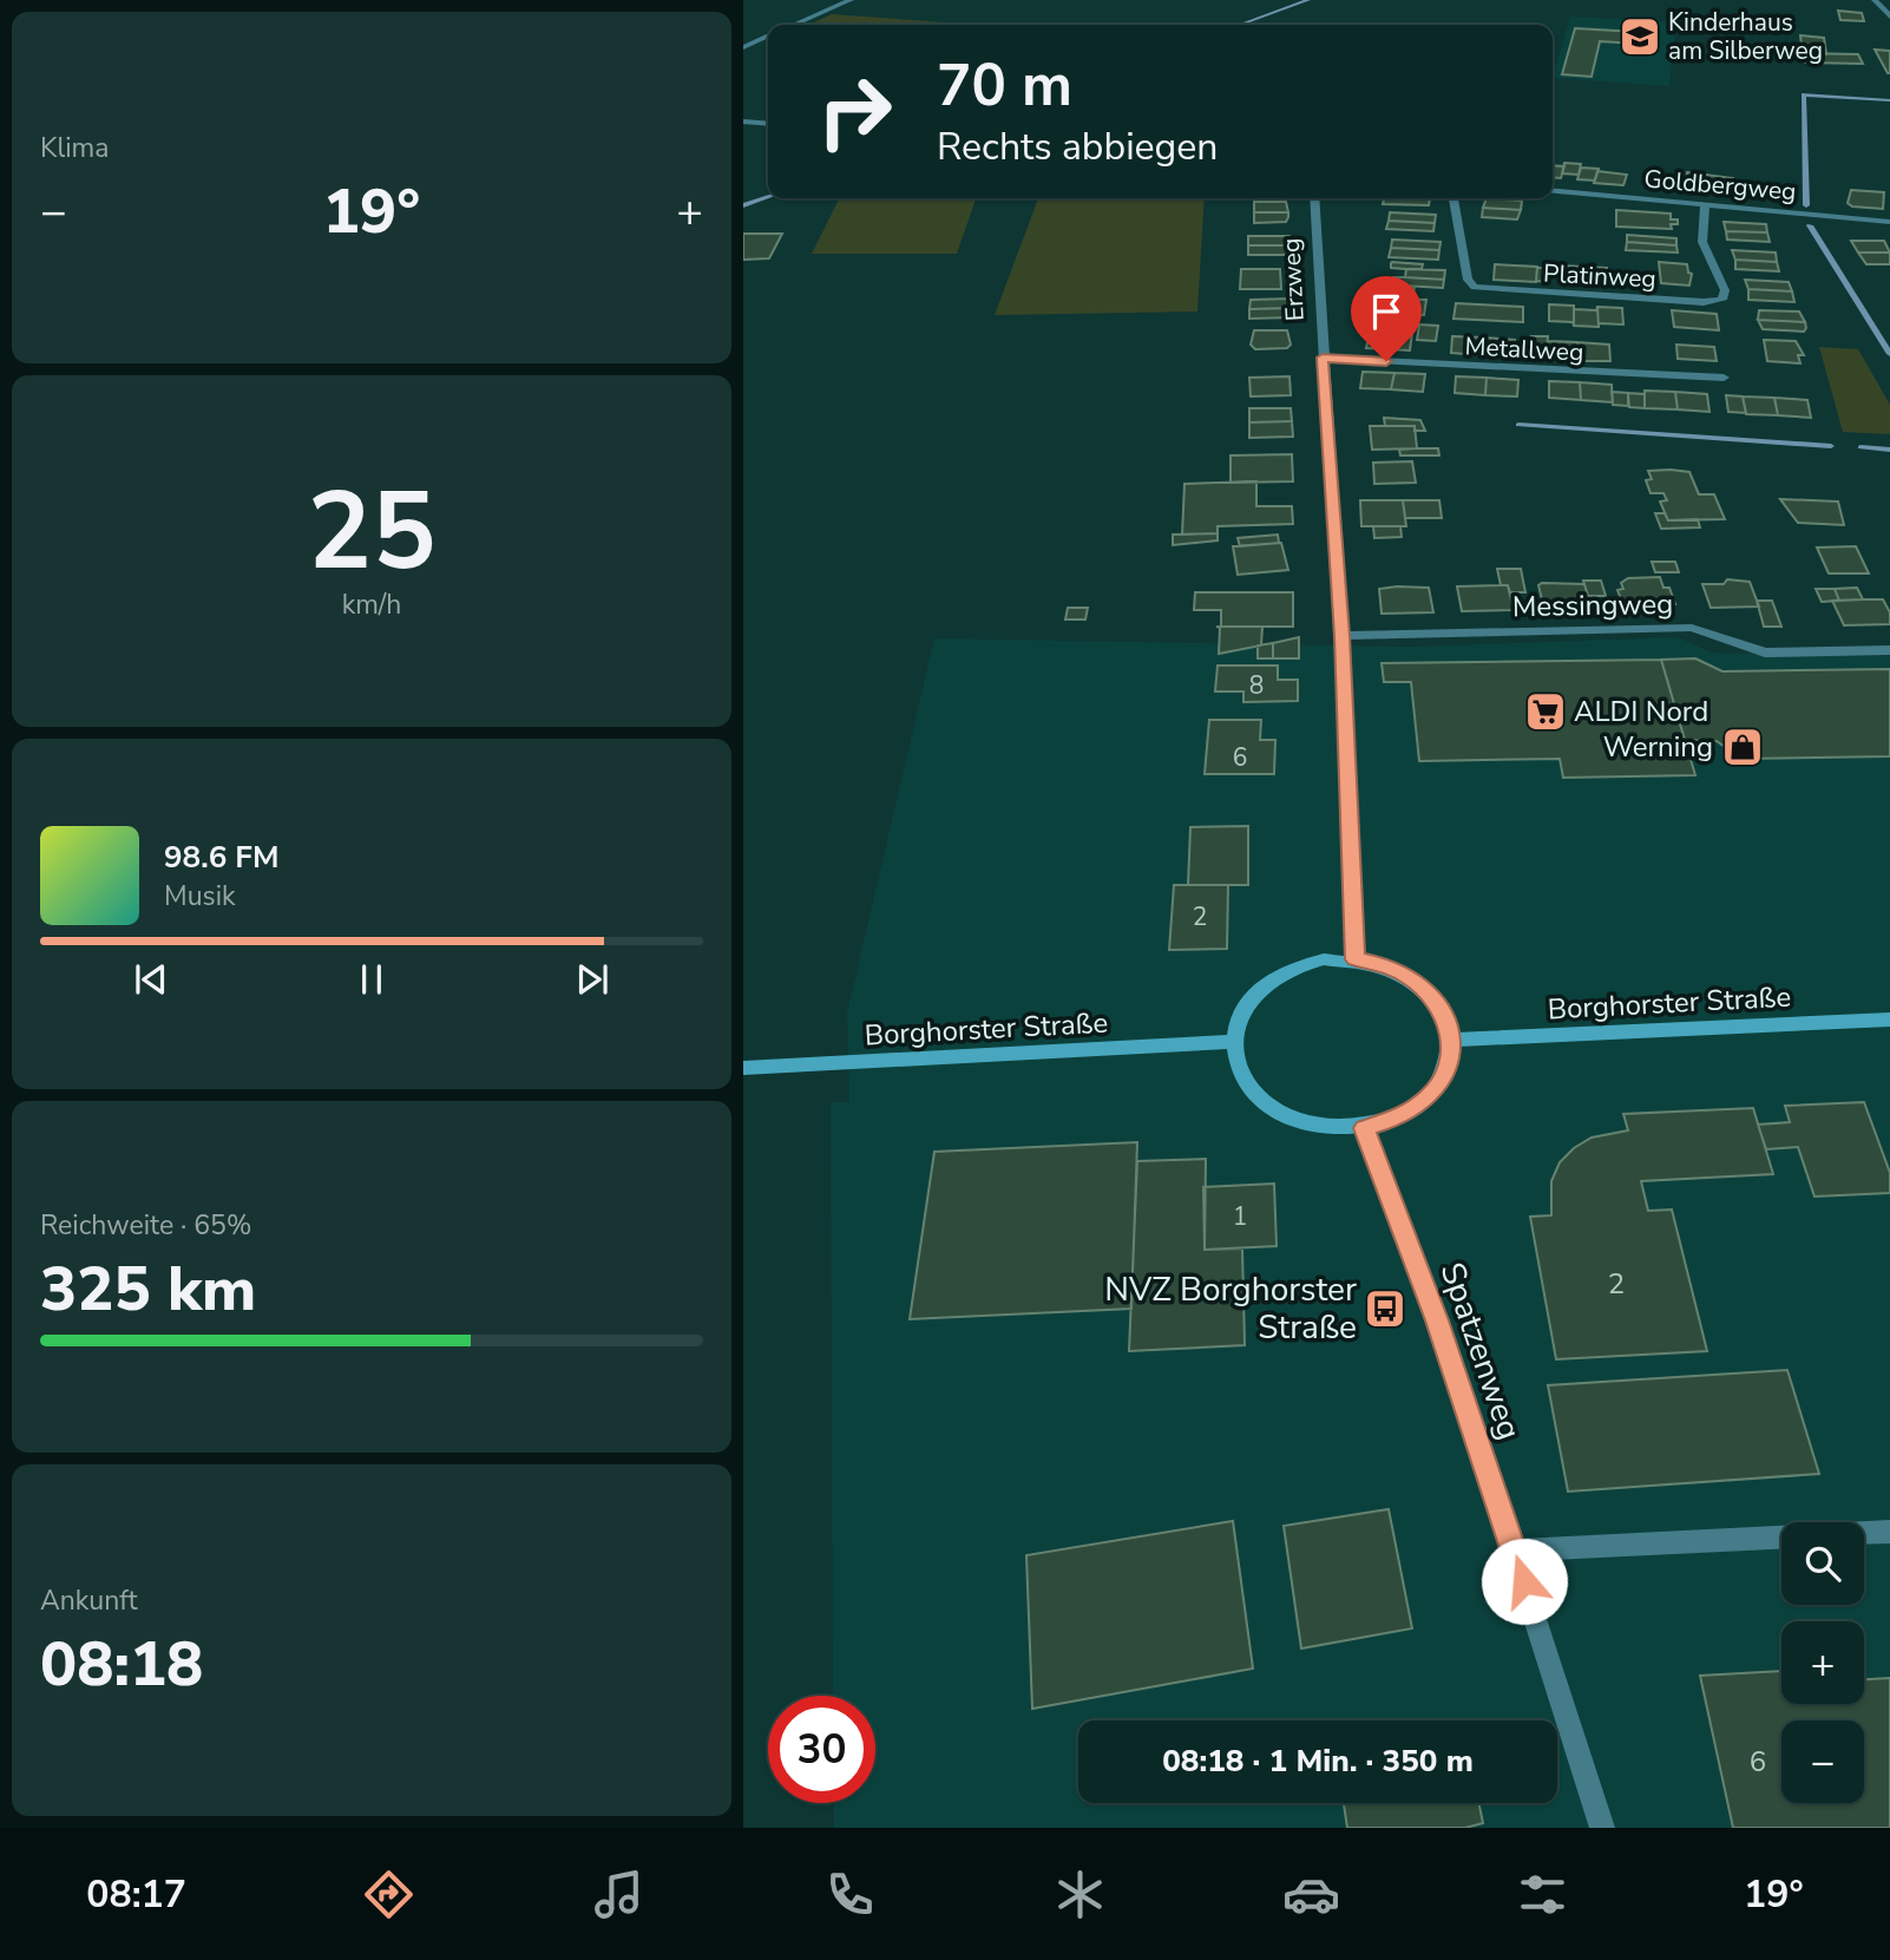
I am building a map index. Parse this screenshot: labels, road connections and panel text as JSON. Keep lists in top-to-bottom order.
{
  "streets": {
    "main road": ["Borghorster Straße"],
    "street": [
      "Goldbergweg",
      "Platinweg",
      "Erzweg",
      "Metallweg",
      "Messingweg",
      "Spatzenweg"
    ]
  },
  "crossings": [
    ["Goldbergweg", "Platinweg"],
    ["Erzweg", "Metallweg"],
    ["Erzweg", "Messingweg"],
    ["Erzweg", "Borghorster Straße"],
    ["Erzweg", "Spatzenweg"],
    ["Borghorster Straße", "Spatzenweg"]
  ],
  "places": {
    "school or university": ["Kinderhaus am Silberweg"],
    "supermarket": ["ALDI Nord"],
    "shop": ["Werning"],
    "bus stop": ["NVZ Borghorster Straße"]
  },
  "house_numbers": [
    "8",
    "6",
    "2",
    "1",
    "2",
    "6"
  ],
  "page": {
    "tile": [
      "Klima",
      ["25", "km/h"],
      ["Reichweite · 65%", "325 km"],
      ["Ankunft", "08:18"]
    ],
    "turn": ["70 m", "Rechts abbiegen"],
    "heat": ["−", "19°", "+"],
    "song": ["98.6 FM", "Musik"],
    "map_buttons": ["+", "−"],
    "limit": "30",
    "trip": "08:18 · 1 Min. · 350 m",
    "tabs": ["08:17", "19°"]
  }
}
